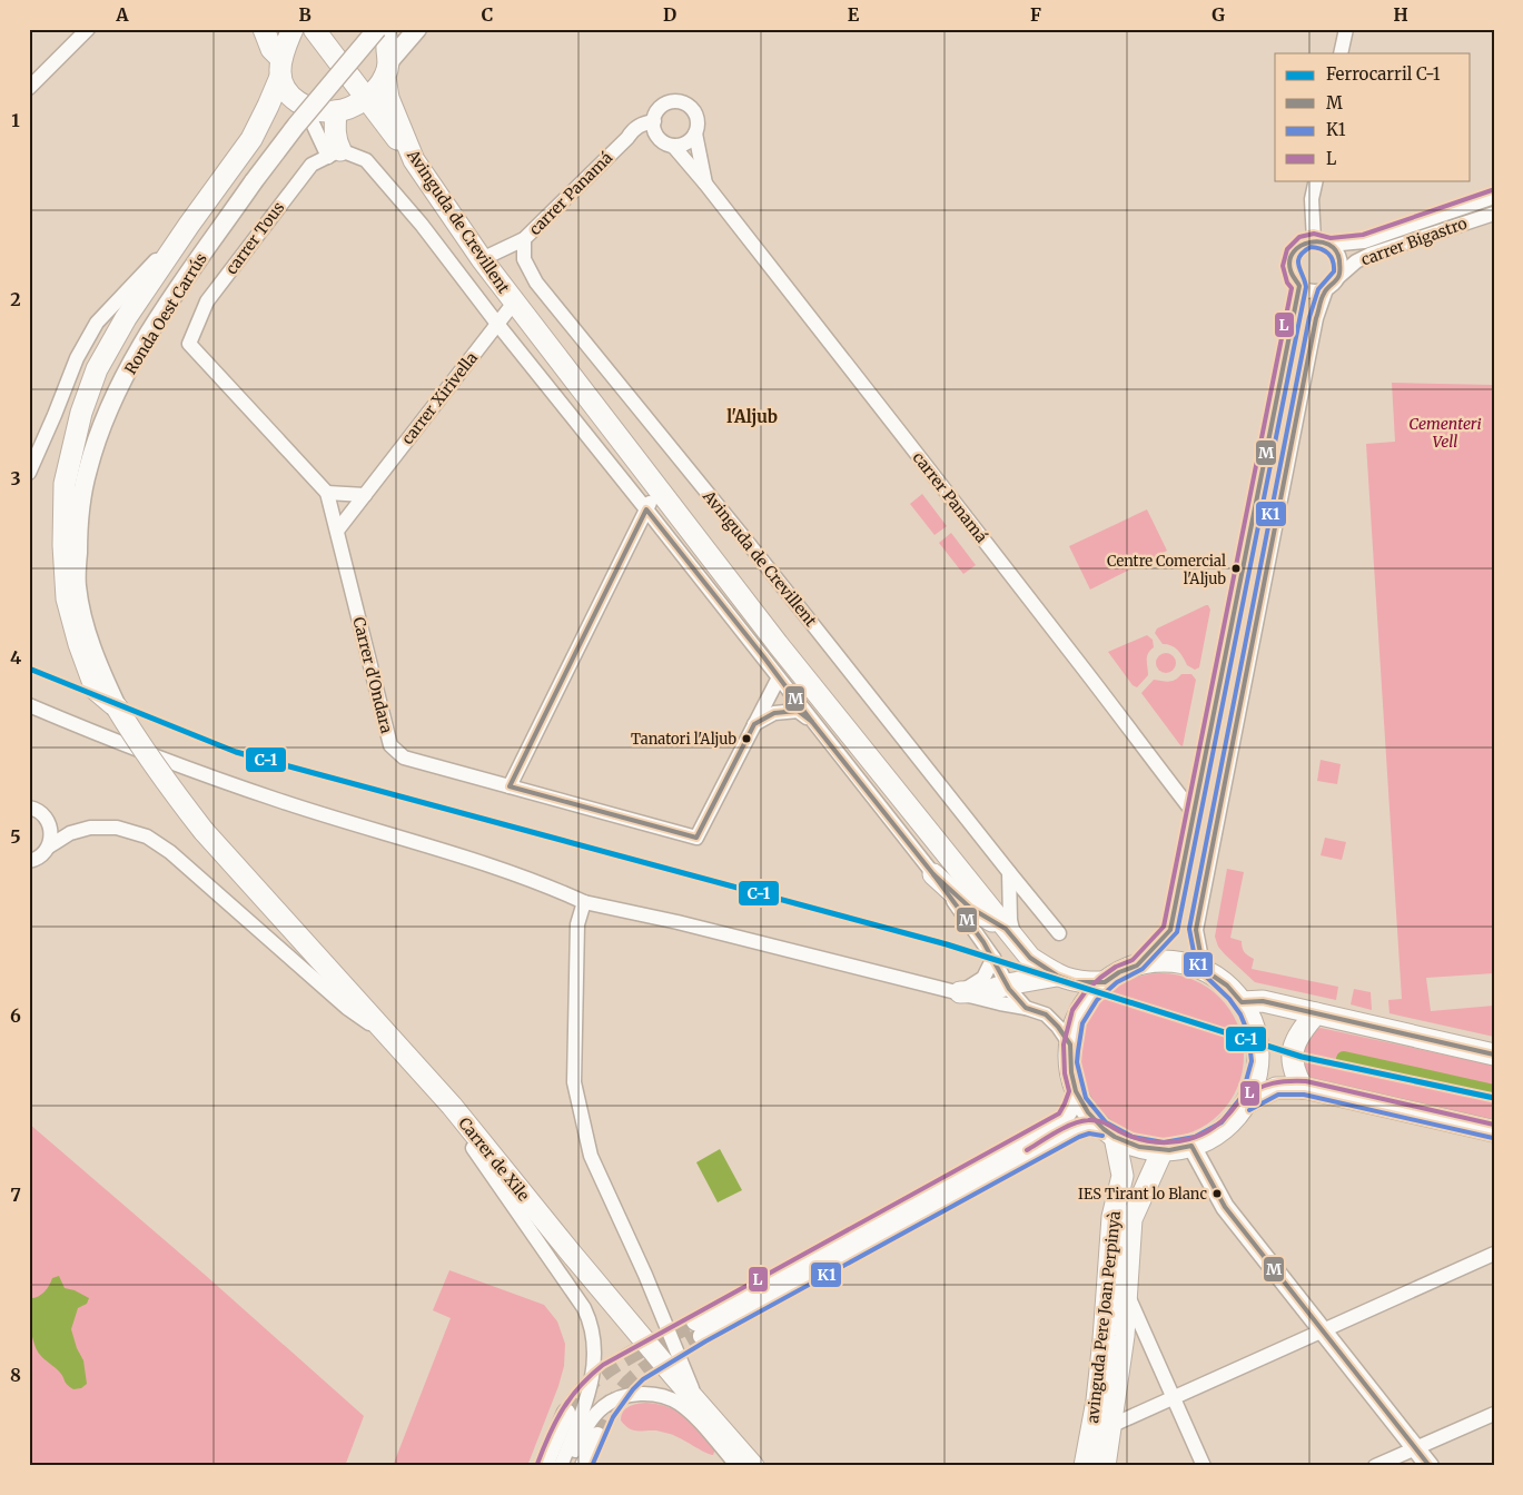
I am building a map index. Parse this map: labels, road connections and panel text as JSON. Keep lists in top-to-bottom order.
{
  "streets": {
    "highway": [
      "Avinguda de Crevillent",
      "Ronda Oest Carrús",
      "Carrer de Xile",
      "avinguda Pere Joan Perpinyà"
    ],
    "street": [
      "carrer Panamá",
      "carrer Tous",
      "carrer Bigastro",
      "carrer Xirivella",
      "Carrer d'Ondara"
    ]
  },
  "crossings": [
    ["carrer Panamá", "Avinguda de Crevillent"],
    ["Avinguda de Crevillent", "carrer Tous"],
    ["Avinguda de Crevillent", "carrer Xirivella"],
    ["Avinguda de Crevillent", "avinguda Pere Joan Perpinyà"],
    ["carrer Tous", "Carrer d'Ondara"],
    ["Ronda Oest Carrús", "Carrer de Xile"],
    ["carrer Xirivella", "Carrer d'Ondara"]
  ],
  "districts": ["l'Aljub"],
  "parks": ["Cementeri Vell"],
  "places": ["Centre Comercial l'Aljub", "Tanatori l'Aljub", "IES Tirant lo Blanc"],
  "lines": [
    "transit line L",
    "transit line M",
    "transit line K1",
    "rail line C-1"
  ],
  "legend": [
    "Ferrocarril C-1",
    "M",
    "K1",
    "L"
  ],
  "grid": {
    "columns": [
      "A",
      "B",
      "C",
      "D",
      "E",
      "F",
      "G",
      "H"
    ],
    "rows": [
      "1",
      "2",
      "3",
      "4",
      "5",
      "6",
      "7",
      "8"
    ]
  }
}
